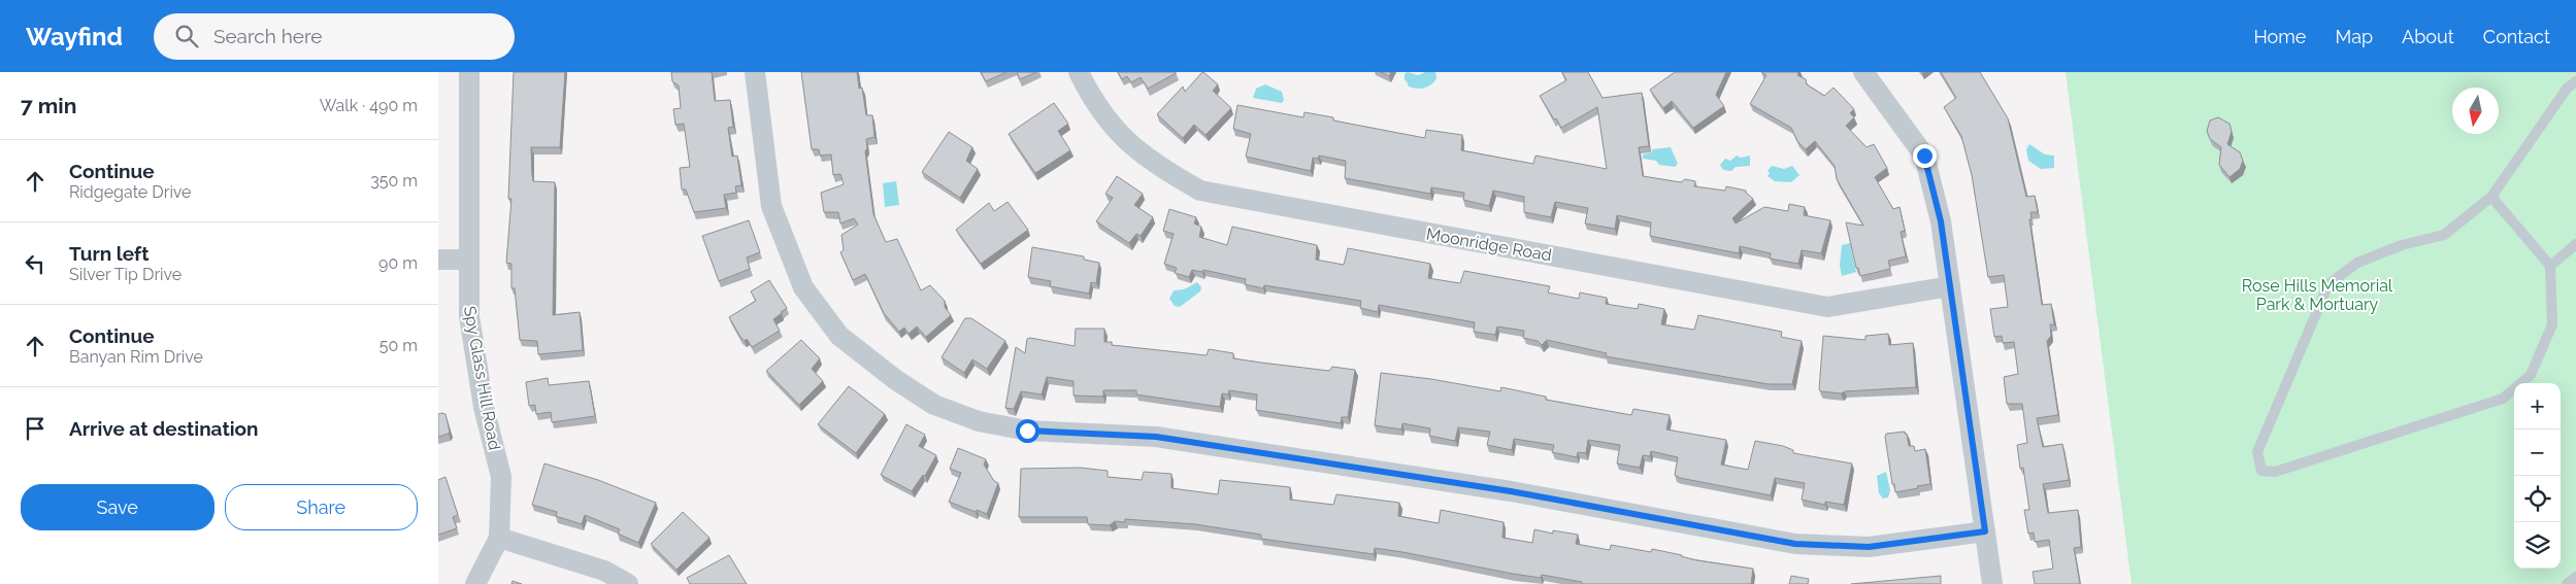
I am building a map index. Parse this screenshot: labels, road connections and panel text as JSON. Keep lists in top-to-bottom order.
{
  "streets": {
    "street": ["Moonridge Road", "Spy Glass Hill Road"]
  },
  "parks": ["Rose Hills Memorial Park & Mortuary"],
  "north": "bottom",
  "page": {
    "header": "Wayfind",
    "search": "Search here",
    "nav": [
      "Home",
      "Map",
      "About",
      "Contact"
    ],
    "heading": ["7 min", "Walk · 490 m"],
    "list": [
      ["Continue", "Ridgegate Drive", "350 m"],
      ["Turn left", "Silver Tip Drive", "90 m"],
      ["Continue", "Banyan Rim Drive", "50 m"],
      "Arrive at destination"
    ],
    "map_buttons": ["+", "−"],
    "buttons": ["Save", "Share"]
  }
}
